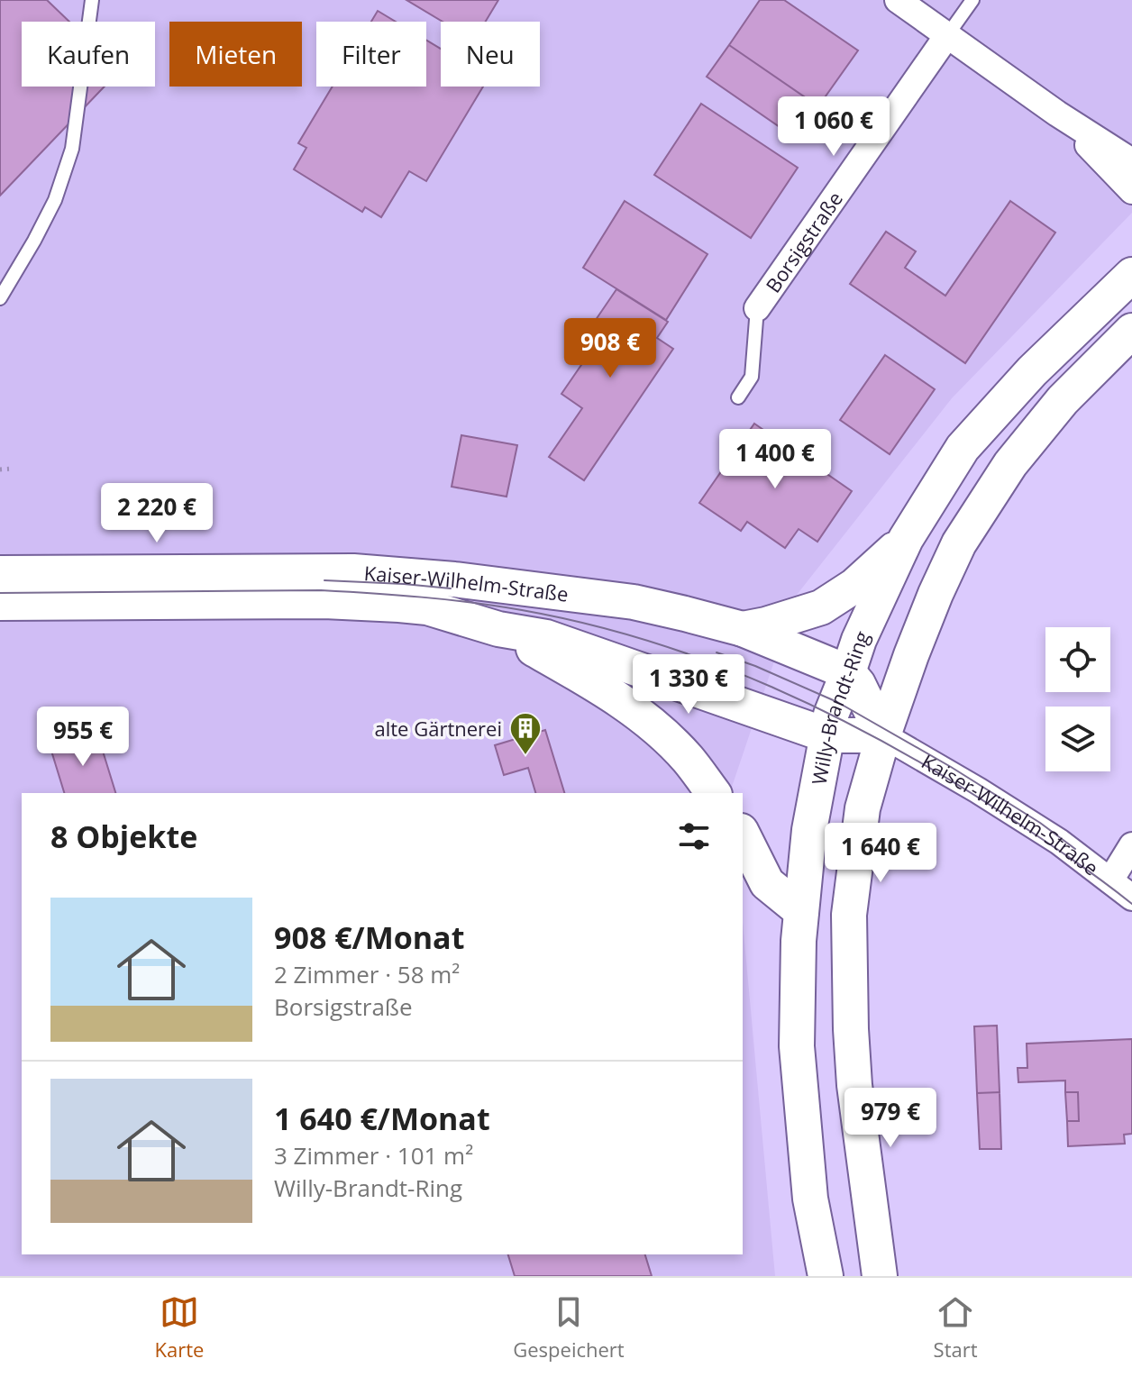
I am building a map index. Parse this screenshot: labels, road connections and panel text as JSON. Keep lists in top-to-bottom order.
{
  "streets": {
    "main road": ["Kaiser-Wilhelm-Straße", "Willy-Brandt-Ring"],
    "street": ["Borsigstraße"]
  },
  "crossings": [
    ["Kaiser-Wilhelm-Straße", "Willy-Brandt-Ring"]
  ],
  "places": {
    "building": ["alte Gärtnerei"]
  },
  "page": {
    "chip": [
      "Kaufen",
      "Mieten",
      "Filter",
      "Neu"
    ],
    "price": [
      "1 060 €",
      "908 €",
      "1 400 €",
      "2 220 €",
      "1 330 €",
      "955 €",
      "1 640 €",
      "979 €"
    ],
    "heading": "8 Objekte",
    "list": [
      {
        "name": "908 €/Monat",
        "note": "2 Zimmer · 58 m² · Borsigstraße"
      },
      {
        "name": "1 640 €/Monat",
        "note": "3 Zimmer · 101 m² · Willy-Brandt-Ring"
      }
    ],
    "tabs": ["Karte", "Gespeichert", "Start"]
  }
}
